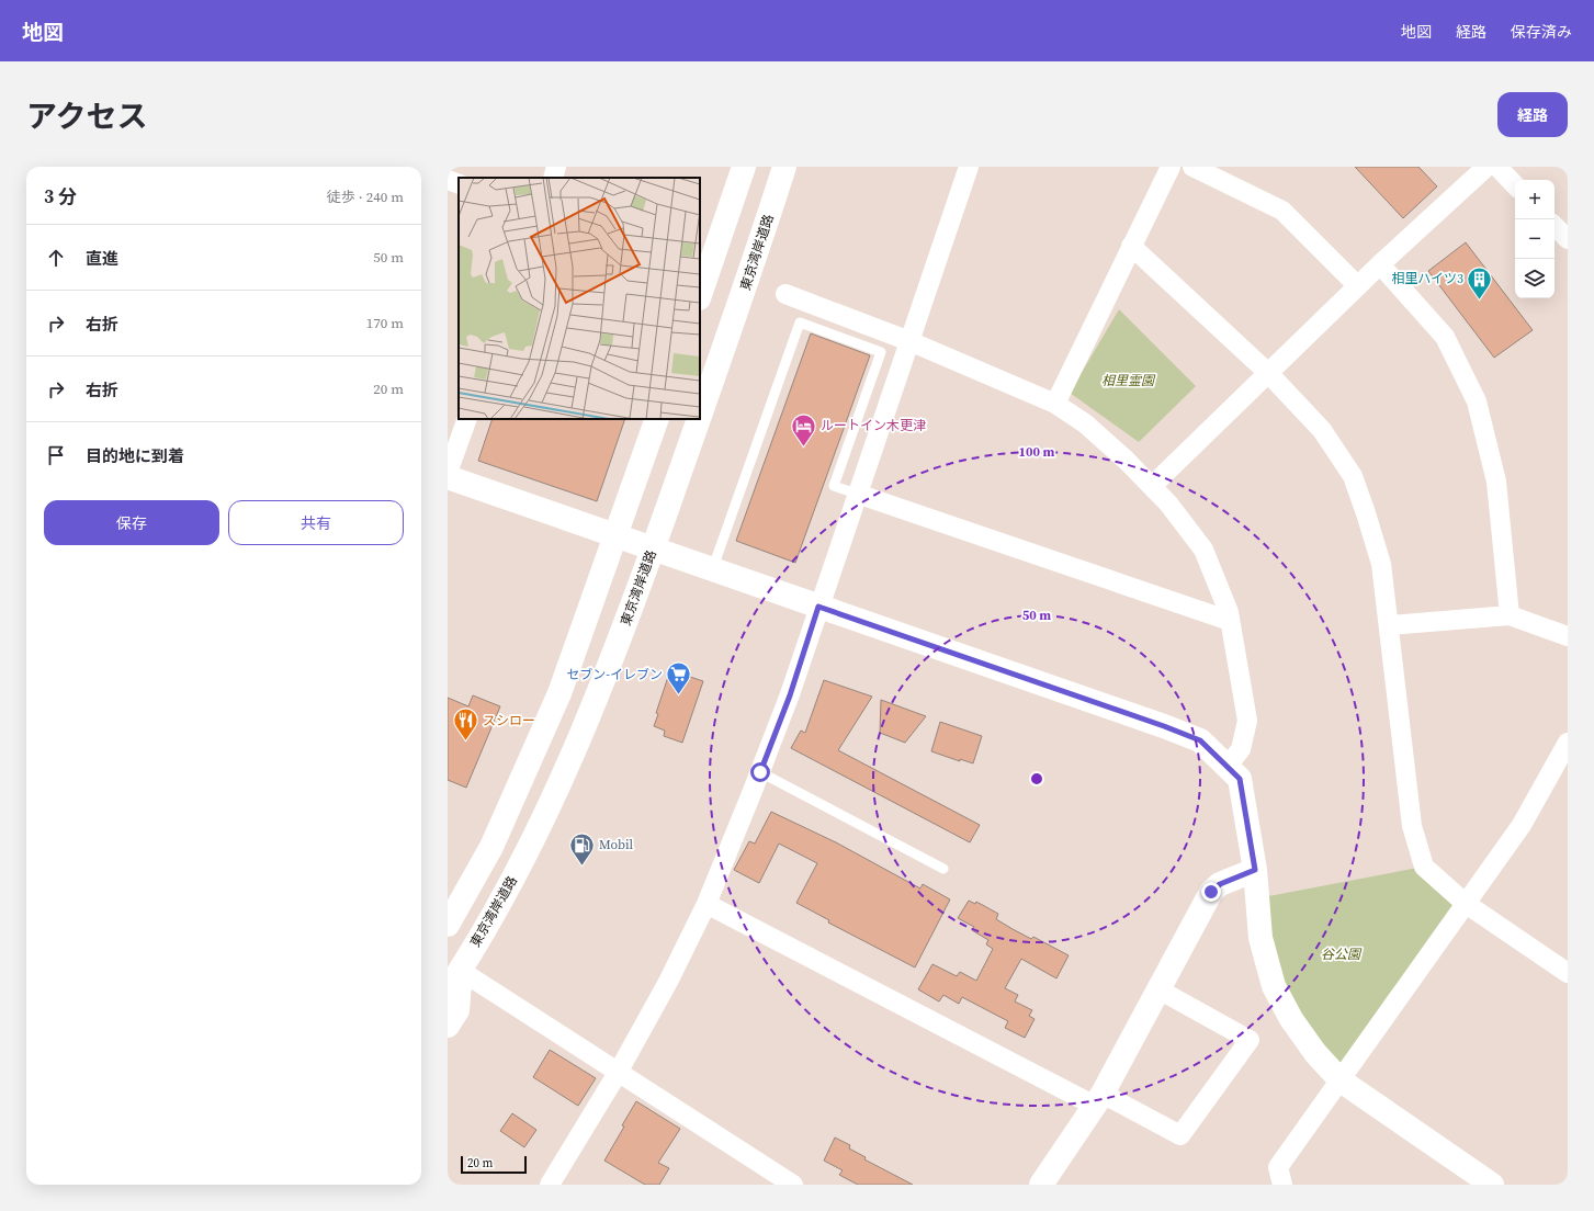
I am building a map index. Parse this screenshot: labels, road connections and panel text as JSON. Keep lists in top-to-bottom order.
{
  "streets": {
    "main road": ["東京湾岸道路"]
  },
  "parks": ["相里霊園", "谷公園"],
  "places": {
    "building": ["相里ハイツ3"],
    "hotel": ["ルートイン木更津"],
    "supermarket": ["セブン-イレブン"],
    "restaurant": ["スシロー"],
    "fuel station": ["Mobil"]
  },
  "scale_bar": "20 m",
  "page": {
    "header": "地図",
    "nav": ["地図", "経路", "保存済み"],
    "title": "アクセス",
    "buttons": [
      "経路",
      ["保存", "共有"]
    ],
    "heading": ["3 分", "徒歩 · 240 m"],
    "map_buttons": ["+", "−"],
    "list": [
      ["直進", "50 m"],
      ["右折", "170 m"],
      ["右折", "20 m"],
      "目的地に到着"
    ],
    "scale": "20 m"
  },
  "rings": ["100 m", "50 m"]
}
